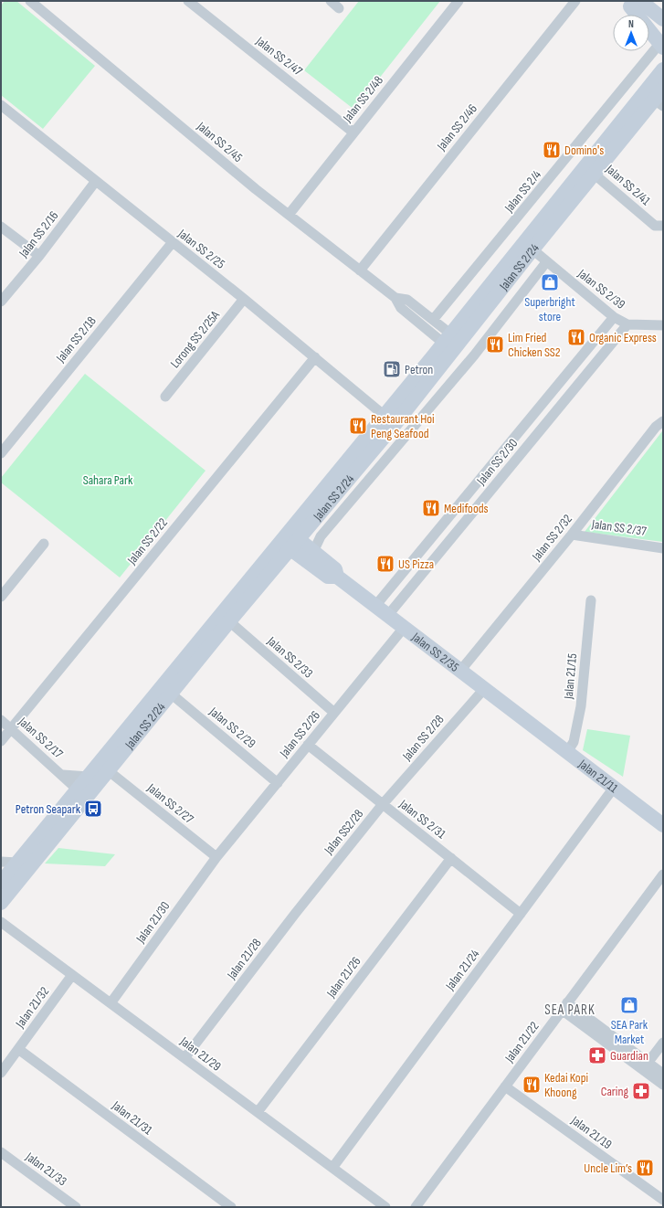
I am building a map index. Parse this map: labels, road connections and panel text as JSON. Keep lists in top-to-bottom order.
{
  "streets": {
    "main road": ["Jalan SS 2/24", "Jalan SS 2/35", "Jalan 21/11"],
    "street": [
      "Jalan SS 2/47",
      "Jalan SS 2/48",
      "Jalan SS 2/46",
      "Jalan SS 2/45",
      "Jalan SS 2/41",
      "Jalan SS 2/4",
      "Jalan SS 2/16",
      "Jalan SS 2/25",
      "Jalan SS 2/39",
      "Jalan SS 2/18",
      "Lorong SS 2/25A",
      "Jalan SS 2/30",
      "Jalan SS 2/37",
      "Jalan SS 2/32",
      "Jalan SS 2/22",
      "Jalan SS 2/33",
      "Jalan 21/15",
      "Jalan SS 2/29",
      "Jalan SS 2/26",
      "Jalan SS 2/17",
      "Jalan SS 2/28",
      "Jalan SS 2/27",
      "Jalan SS 2/31",
      "Jalan SS2/28",
      "Jalan 21/30",
      "Jalan 21/28",
      "Jalan 21/24",
      "Jalan 21/26",
      "Jalan 21/32",
      "Jalan 21/22",
      "Jalan 21/29",
      "Jalan 21/31",
      "Jalan 21/19",
      "Jalan 21/33"
    ]
  },
  "crossings": [
    ["Jalan SS 2/47", "Jalan SS 2/48"],
    ["Jalan SS 2/48", "Jalan SS 2/45"],
    ["Jalan SS 2/46", "Jalan SS 2/45"],
    ["Jalan SS 2/45", "Jalan SS 2/4"],
    ["Jalan SS 2/45", "Jalan SS 2/24"],
    ["Jalan SS 2/41", "Jalan SS 2/24"],
    ["Jalan SS 2/16", "Jalan SS 2/25"],
    ["Jalan SS 2/25", "Jalan SS 2/24"],
    ["Jalan SS 2/25", "Jalan SS 2/18"],
    ["Jalan SS 2/25", "Lorong SS 2/25A"],
    ["Jalan SS 2/25", "Jalan SS 2/22"],
    ["Jalan SS 2/24", "Jalan SS 2/39"],
    ["Jalan SS 2/24", "Jalan SS 2/35"],
    ["Jalan SS 2/24", "Jalan SS 2/33"],
    ["Jalan SS 2/24", "Jalan SS 2/29"],
    ["Jalan SS 2/24", "Jalan SS 2/17"],
    ["Jalan SS 2/24", "Jalan SS 2/27"],
    ["Jalan SS 2/39", "Jalan SS 2/30"],
    ["Jalan SS 2/30", "Jalan SS 2/35"],
    ["Jalan SS 2/37", "Jalan SS 2/32"],
    ["Jalan SS 2/32", "Jalan SS 2/35"],
    ["Jalan SS 2/22", "Jalan SS 2/17"],
    ["Jalan SS 2/35", "Jalan SS 2/26"],
    ["Jalan SS 2/35", "Jalan SS 2/28"],
    ["Jalan SS 2/35", "Jalan 21/11"],
    ["Jalan SS 2/33", "Jalan SS 2/26"],
    ["Jalan 21/15", "Jalan 21/11"],
    ["Jalan SS 2/29", "Jalan SS 2/26"],
    ["Jalan SS 2/26", "Jalan SS 2/27"],
    ["Jalan SS 2/26", "Jalan SS 2/31"],
    ["Jalan SS 2/26", "Jalan 21/30"],
    ["Jalan SS 2/28", "Jalan SS 2/31"],
    ["Jalan SS 2/28", "Jalan SS2/28"],
    ["Jalan 21/11", "Jalan 21/24"],
    ["Jalan SS 2/27", "Jalan 21/30"],
    ["Jalan SS 2/31", "Jalan SS2/28"],
    ["Jalan SS 2/31", "Jalan 21/24"],
    ["Jalan SS 2/31", "Jalan 21/26"],
    ["Jalan SS2/28", "Jalan 21/28"],
    ["Jalan 21/30", "Jalan 21/29"],
    ["Jalan 21/28", "Jalan 21/29"],
    ["Jalan 21/24", "Jalan 21/29"],
    ["Jalan 21/26", "Jalan 21/29"],
    ["Jalan 21/32", "Jalan 21/29"],
    ["Jalan 21/32", "Jalan 21/31"],
    ["Jalan 21/22", "Jalan 21/19"]
  ],
  "districts": ["SEA PARK"],
  "parks": ["Sahara Park"],
  "places": {
    "restaurant": [
      "Domino's",
      "Organic Express",
      "Lim Fried Chicken SS2",
      "Restaurant Hoi Peng Seafood",
      "Medifoods",
      "US Pizza",
      "Kedai Kopi Khoong",
      "Uncle Lim’s"
    ],
    "shop": ["Superbright store", "SEA Park Market"],
    "fuel station": ["Petron"],
    "bus stop": ["Petron Seapark"],
    "pharmacy": ["Guardian", "Caring"]
  },
  "north": "top"
}
